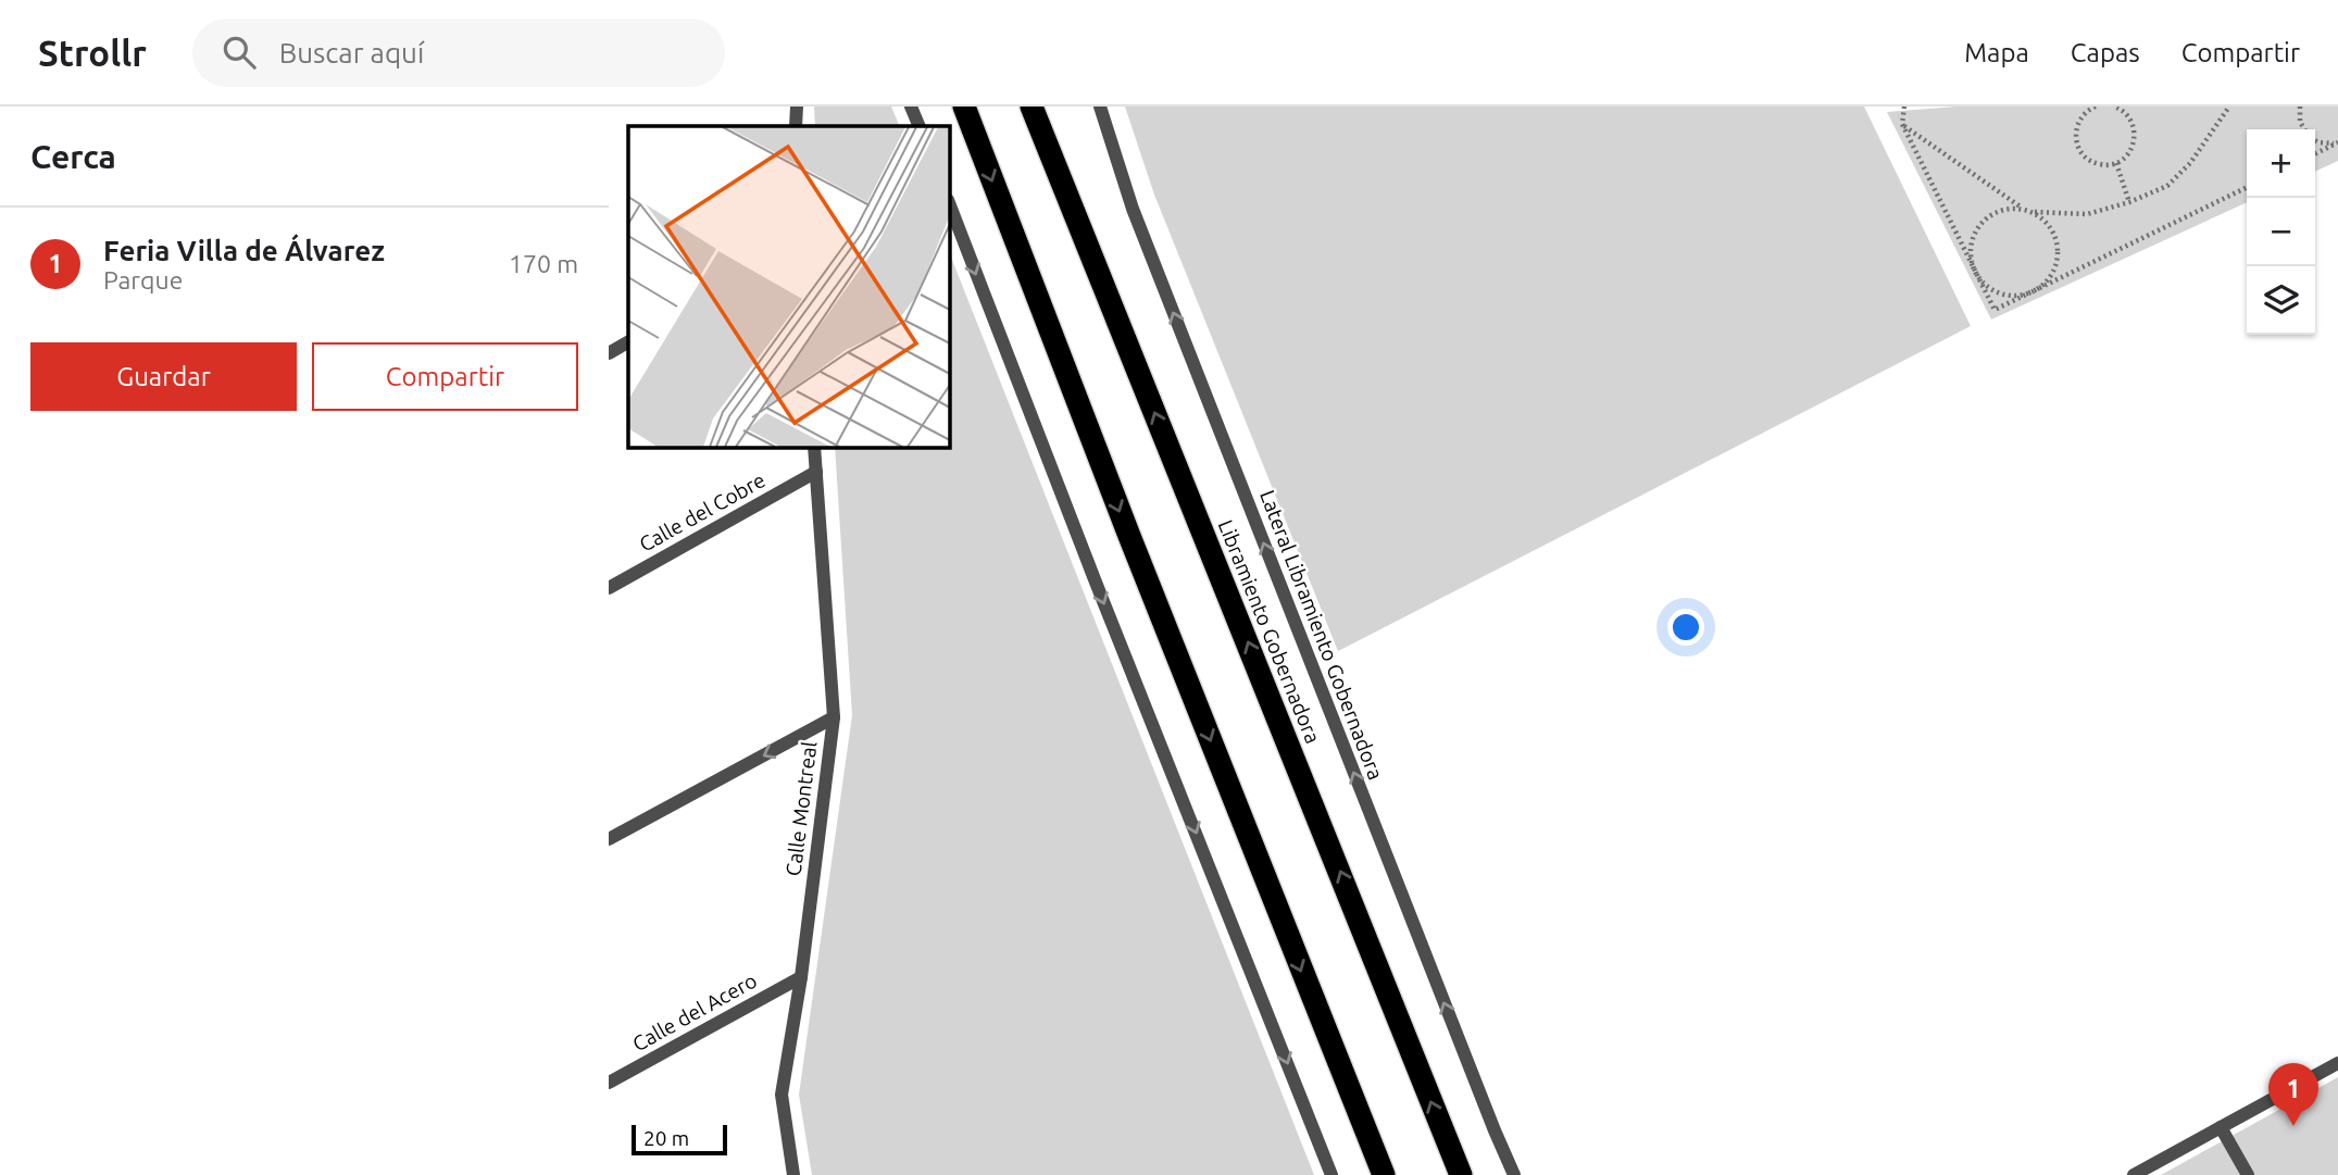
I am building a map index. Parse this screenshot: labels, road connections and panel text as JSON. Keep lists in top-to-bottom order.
{
  "streets": {
    "highway": ["Libramiento Gobernadora"],
    "street": [
      "Calle del Cobre",
      "Lateral Libramiento Gobernadora",
      "Calle Montreal",
      "Calle del Acero"
    ]
  },
  "crossings": [
    ["Calle del Cobre", "Calle Montreal"],
    ["Calle Montreal", "Calle del Acero"]
  ],
  "one_way": ["Lateral Libramiento Gobernadora"],
  "scale_bar": "20 m",
  "page": {
    "header": "Strollr",
    "search": "Buscar aquí",
    "nav": ["Mapa", "Capas", "Compartir"],
    "heading": "Cerca",
    "map_buttons": ["+", "−"],
    "list": [
      {
        "mark": "1",
        "name": "Feria Villa de Álvarez",
        "note": "Parque",
        "value": "170 m"
      }
    ],
    "buttons": ["Guardar", "Compartir"],
    "pins": "1",
    "scale": "20 m"
  }
}
